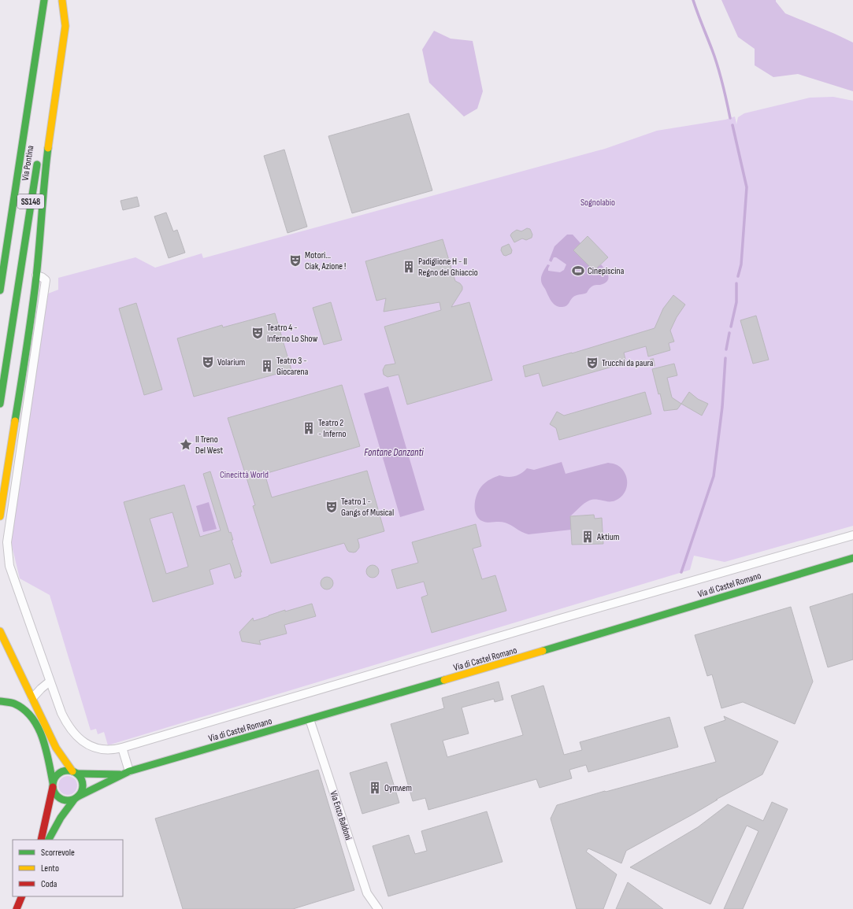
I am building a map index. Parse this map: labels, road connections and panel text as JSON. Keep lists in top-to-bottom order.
{
  "streets": {
    "main road": ["Via Pontina", "SS148", "Via di Castel Romano"],
    "street": ["Via Enzo Baldoni"]
  },
  "crossings": [
    ["Via di Castel Romano", "Via Enzo Baldoni"]
  ],
  "water": ["Fontane Danzanti"],
  "parks": ["Sognolabio", "Cinecittà World"],
  "places": {
    "theatre": [
      "Motori... Ciak, Azione !",
      "Teatro 4 - Inferno Lo Show",
      "Volarium",
      "Trucchi da paura",
      "Teatro 1 - Gangs of Musical"
    ],
    "building": [
      "Padiglione H - Il Regno del Ghiaccio",
      "Teatro 3 - Giocarena",
      "Teatro 2 - Inferno",
      "Aktium",
      "Оутлет"
    ],
    "sports": ["Cinepiscina"],
    "place": ["Il Treno Del West"]
  },
  "legend": ["Scorrevole", "Lento", "Coda"]
}
